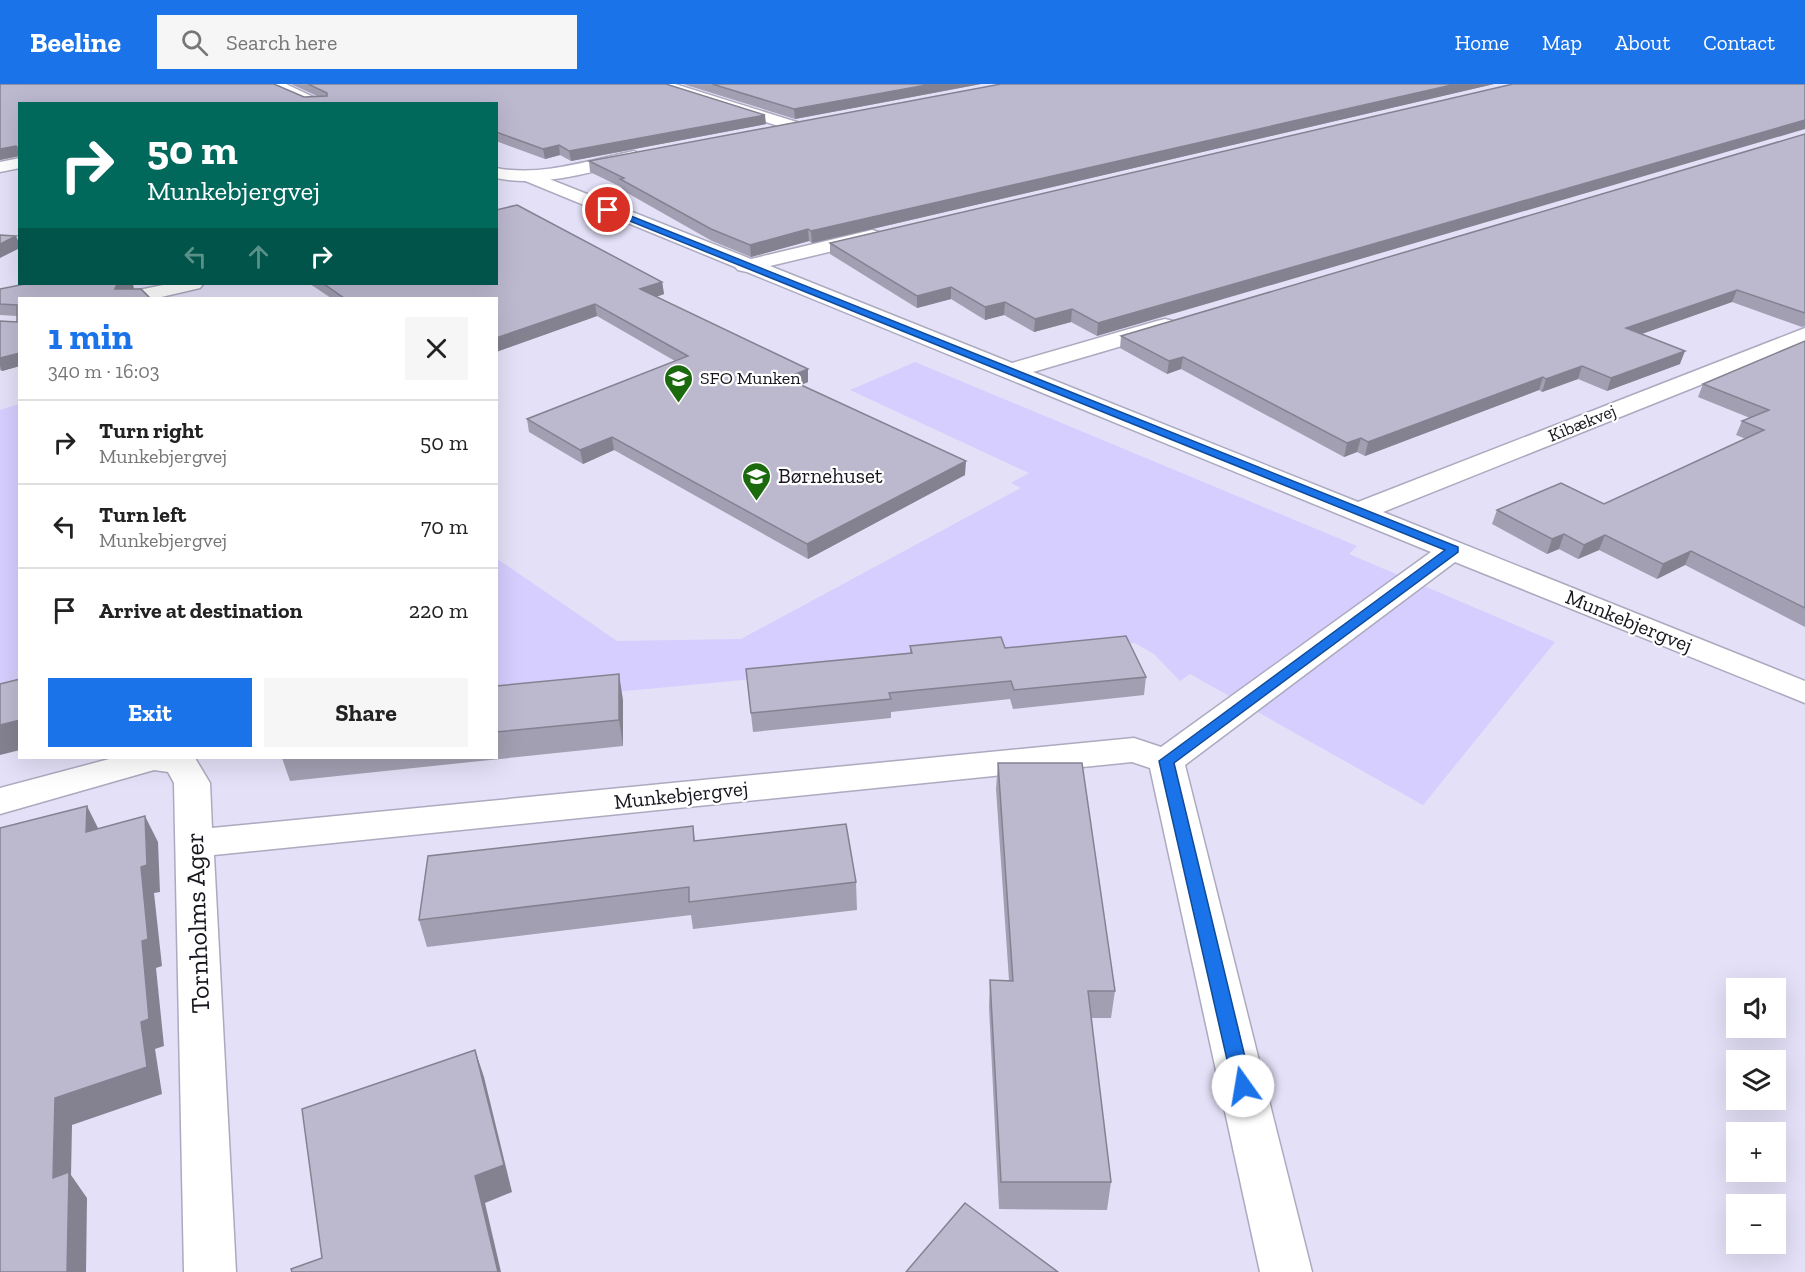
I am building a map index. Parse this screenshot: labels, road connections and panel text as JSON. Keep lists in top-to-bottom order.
{
  "streets": {
    "street": ["Kibækvej", "Munkebjergvej", "Tornholms Ager"]
  },
  "crossings": [
    ["Kibækvej", "Munkebjergvej"],
    ["Munkebjergvej", "Tornholms Ager"]
  ],
  "places": {
    "school or university": ["SFO Munken", "Børnehuset"]
  },
  "page": {
    "header": "Beeline",
    "search": "Search here",
    "nav": [
      "Home",
      "Map",
      "About",
      "Contact"
    ],
    "turn": ["50 m", "Munkebjergvej"],
    "heading": ["1 min", "340 m · 16:03"],
    "list": [
      {
        "name": "Turn right",
        "note": "Munkebjergvej",
        "value": "50 m"
      },
      {
        "name": "Turn left",
        "note": "Munkebjergvej",
        "value": "70 m"
      },
      {
        "name": "Arrive at destination",
        "value": "220 m"
      }
    ],
    "buttons": ["Exit", "Share"],
    "map_buttons": ["+", "−"]
  }
}
